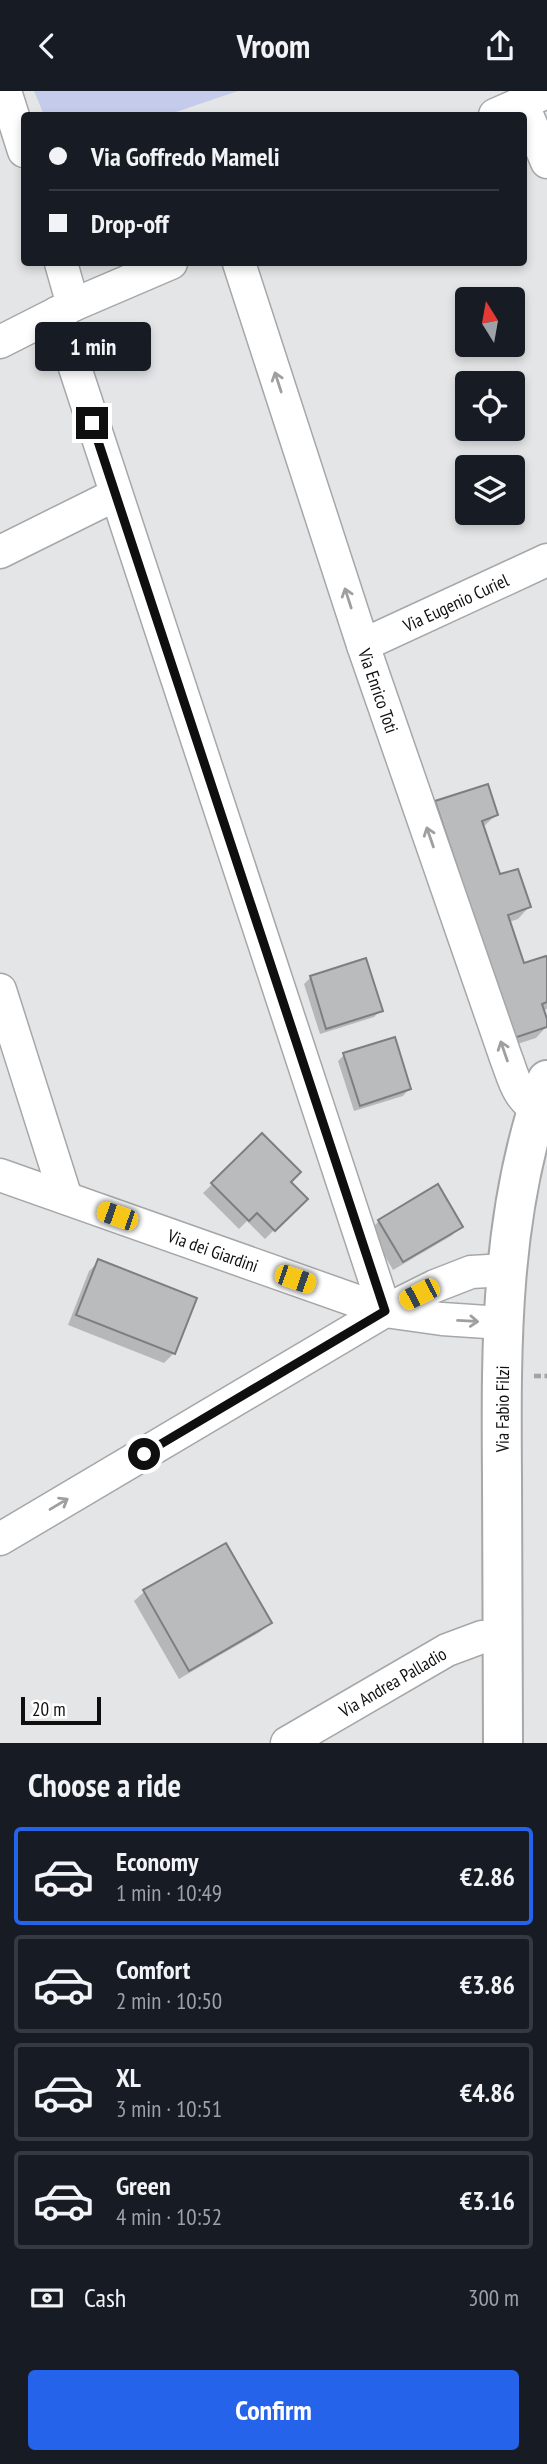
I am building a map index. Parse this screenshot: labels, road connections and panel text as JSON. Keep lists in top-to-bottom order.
{
  "streets": {
    "street": [
      "Via Eugenio Curiel",
      "Via Enrico Toti",
      "Via dei Giardini",
      "Via Fabio Filzi",
      "Via Andrea Palladio"
    ]
  },
  "crossings": [
    ["Via Eugenio Curiel", "Via Enrico Toti"],
    ["Via Enrico Toti", "Via Fabio Filzi"],
    ["Via dei Giardini", "Via Fabio Filzi"],
    ["Via Fabio Filzi", "Via Andrea Palladio"]
  ],
  "scale_bar": "20 m",
  "north": "top",
  "page": {
    "header": "Vroom",
    "banner": ["Via Goffredo Mameli", "Drop-off"],
    "bubble": "1 min",
    "scale": "20 m",
    "heading": "Choose a ride",
    "list": [
      {
        "name": "Economy",
        "note": "1 min · 10:49",
        "value": "€2.86"
      },
      {
        "name": "Comfort",
        "note": "2 min · 10:50",
        "value": "€3.86"
      },
      {
        "name": "XL",
        "note": "3 min · 10:51",
        "value": "€4.86"
      },
      {
        "name": "Green",
        "note": "4 min · 10:52",
        "value": "€3.16"
      }
    ],
    "pay": ["Cash", "300 m"],
    "buttons": "Confirm"
  }
}
